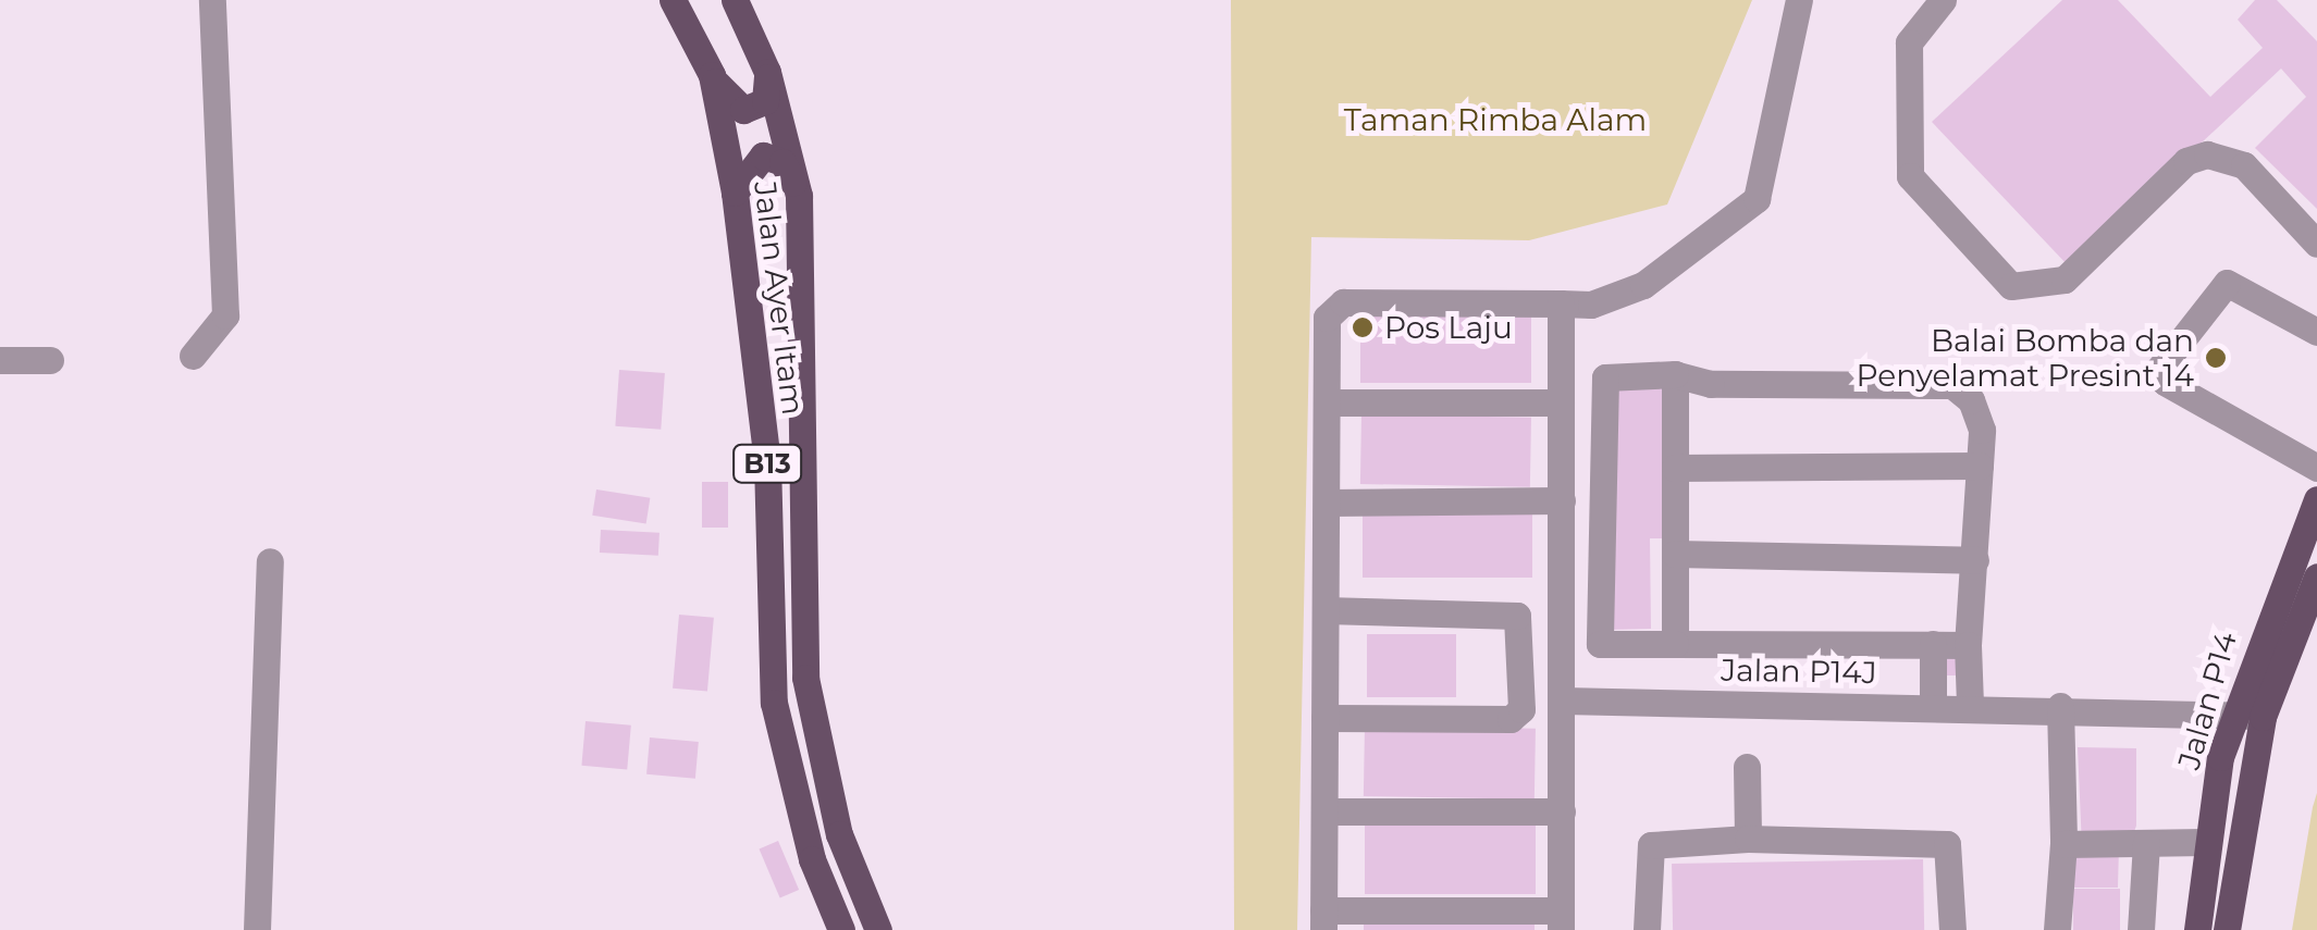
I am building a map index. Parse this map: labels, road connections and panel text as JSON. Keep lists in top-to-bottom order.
{
  "streets": {
    "main road": ["Jalan Ayer Itam", "B13", "Jalan P14"],
    "street": ["Jalan P14J"]
  },
  "crossings": [
    ["Jalan P14J", "Jalan P14"]
  ],
  "parks": ["Taman Rimba Alam"],
  "places": ["Pos Laju", "Balai Bomba dan Penyelamat Presint 14"]
}
